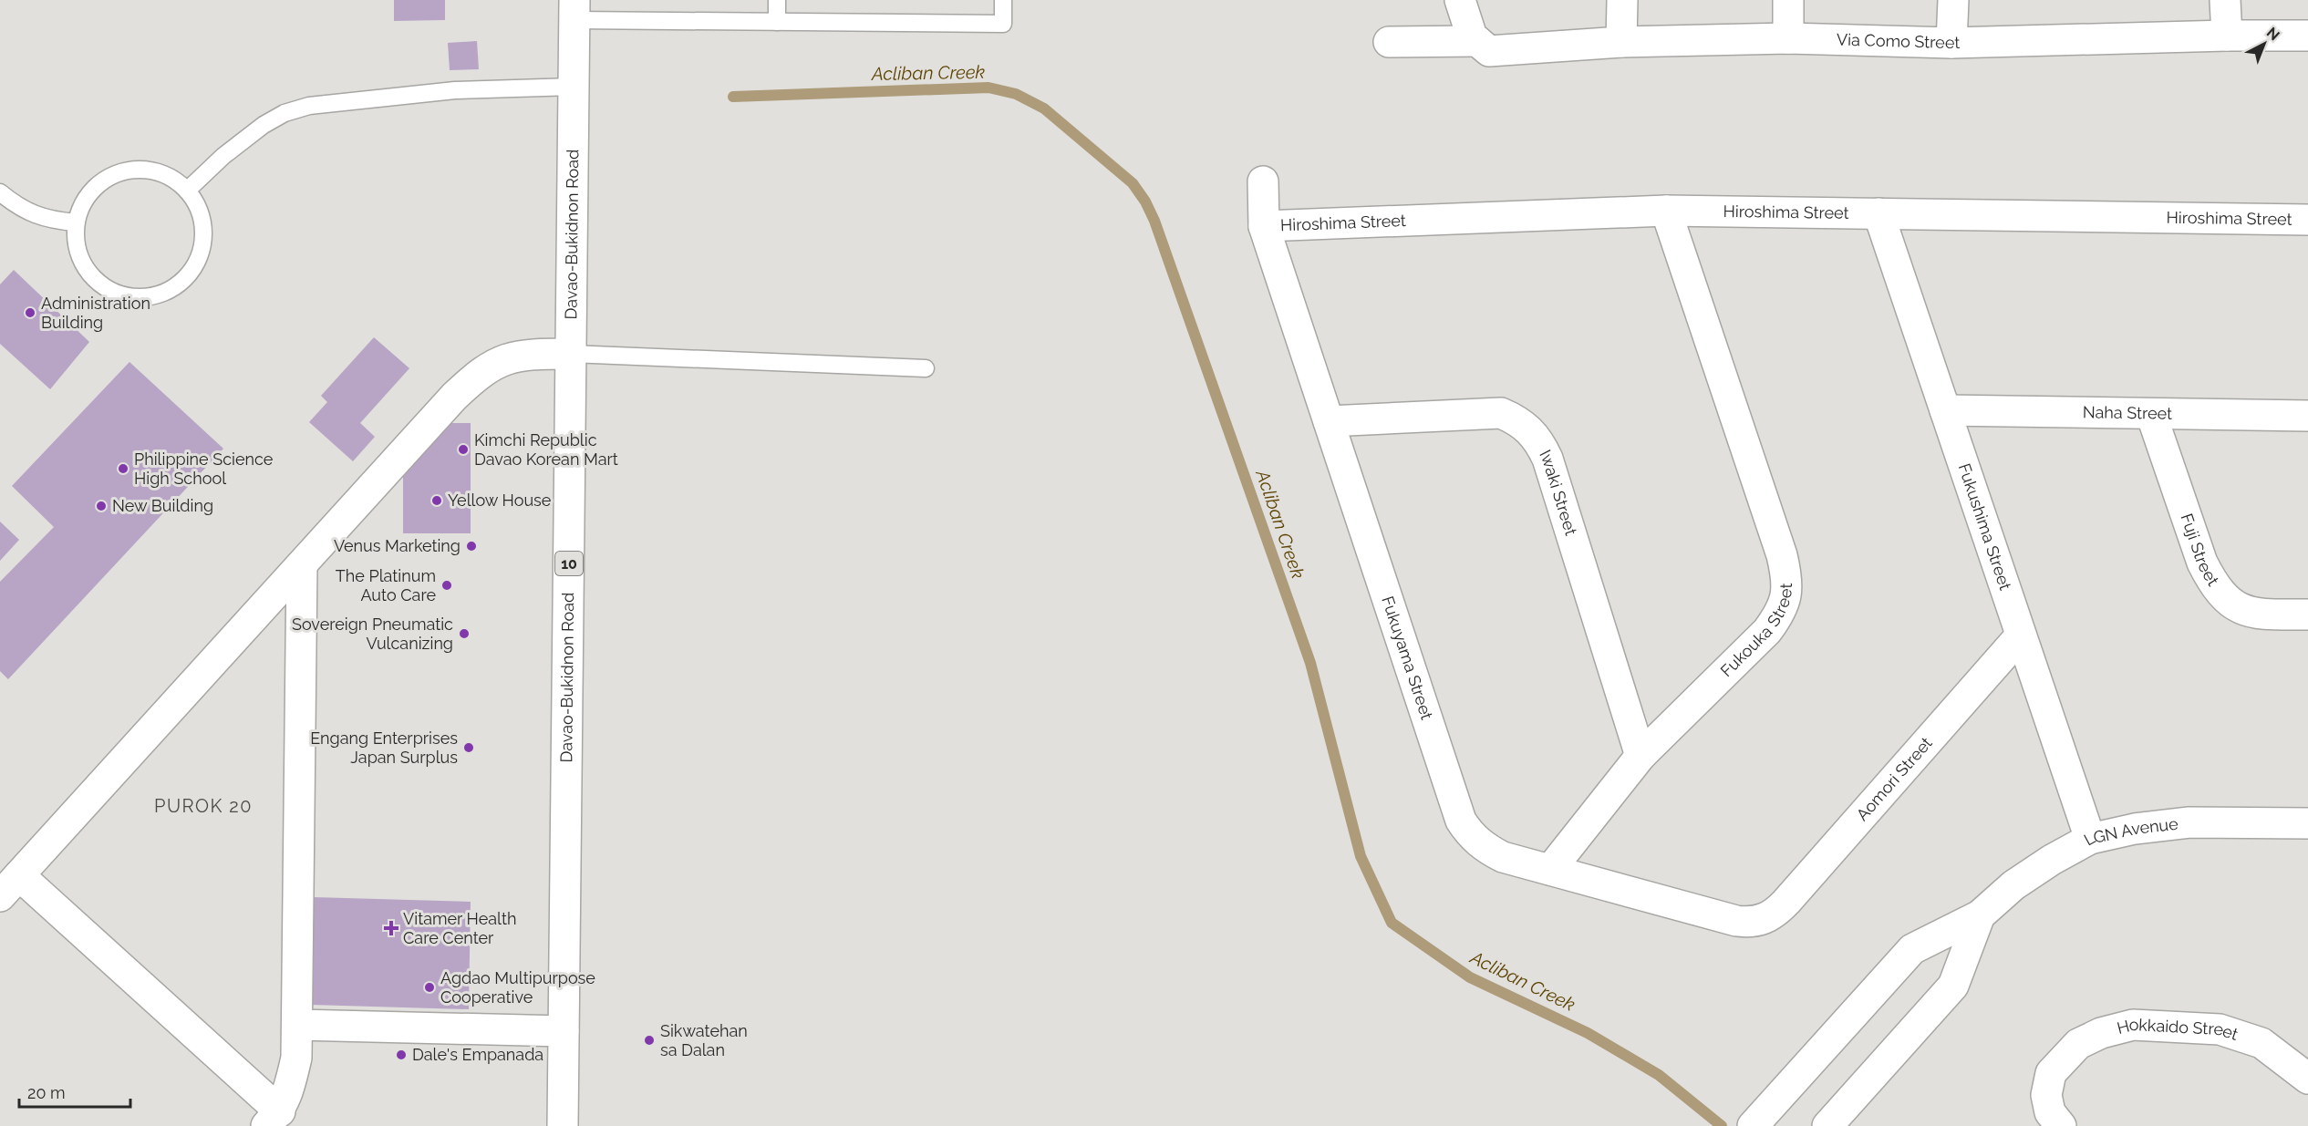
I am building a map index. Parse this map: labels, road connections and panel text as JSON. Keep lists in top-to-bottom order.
{
  "streets": {
    "main road": [
      "Via Como Street",
      "Hiroshima Street",
      "Davao-Bukidnon Road",
      "Naha Street",
      "Iwaki Street",
      "Fukushima Street",
      "Fuji Street",
      "10",
      "Fukouka Street",
      "Fukuyama Street",
      "Aomori Street",
      "LGN Avenue",
      "Hokkaido Street"
    ]
  },
  "crossings": [
    ["Hiroshima Street", "Fukushima Street"],
    ["Hiroshima Street", "Fukouka Street"],
    ["Hiroshima Street", "Fukuyama Street"],
    ["Naha Street", "Fukushima Street"],
    ["Naha Street", "Fuji Street"],
    ["Iwaki Street", "Fukouka Street"],
    ["Iwaki Street", "Fukuyama Street"],
    ["Fukushima Street", "Aomori Street"],
    ["Fukushima Street", "LGN Avenue"],
    ["Fukouka Street", "Fukuyama Street"],
    ["Fukuyama Street", "Aomori Street"]
  ],
  "districts": ["PUROK 20"],
  "water": ["Acliban Creek"],
  "places": {
    "other": [
      "Administration Building",
      "Kimchi Republic Davao Korean Mart",
      "Philippine Science High School",
      "Yellow House",
      "New Building",
      "Venus Marketing",
      "The Platinum Auto Care",
      "Sovereign Pneumatic Vulcanizing",
      "Engang Enterprises Japan Surplus",
      "Agdao Multipurpose Cooperative",
      "Sikwatehan sa Dalan",
      "Dale's Empanada"
    ],
    "health": ["Vitamer Health Care Center"]
  },
  "scale_bar": "20 m",
  "north": "top right"
}
